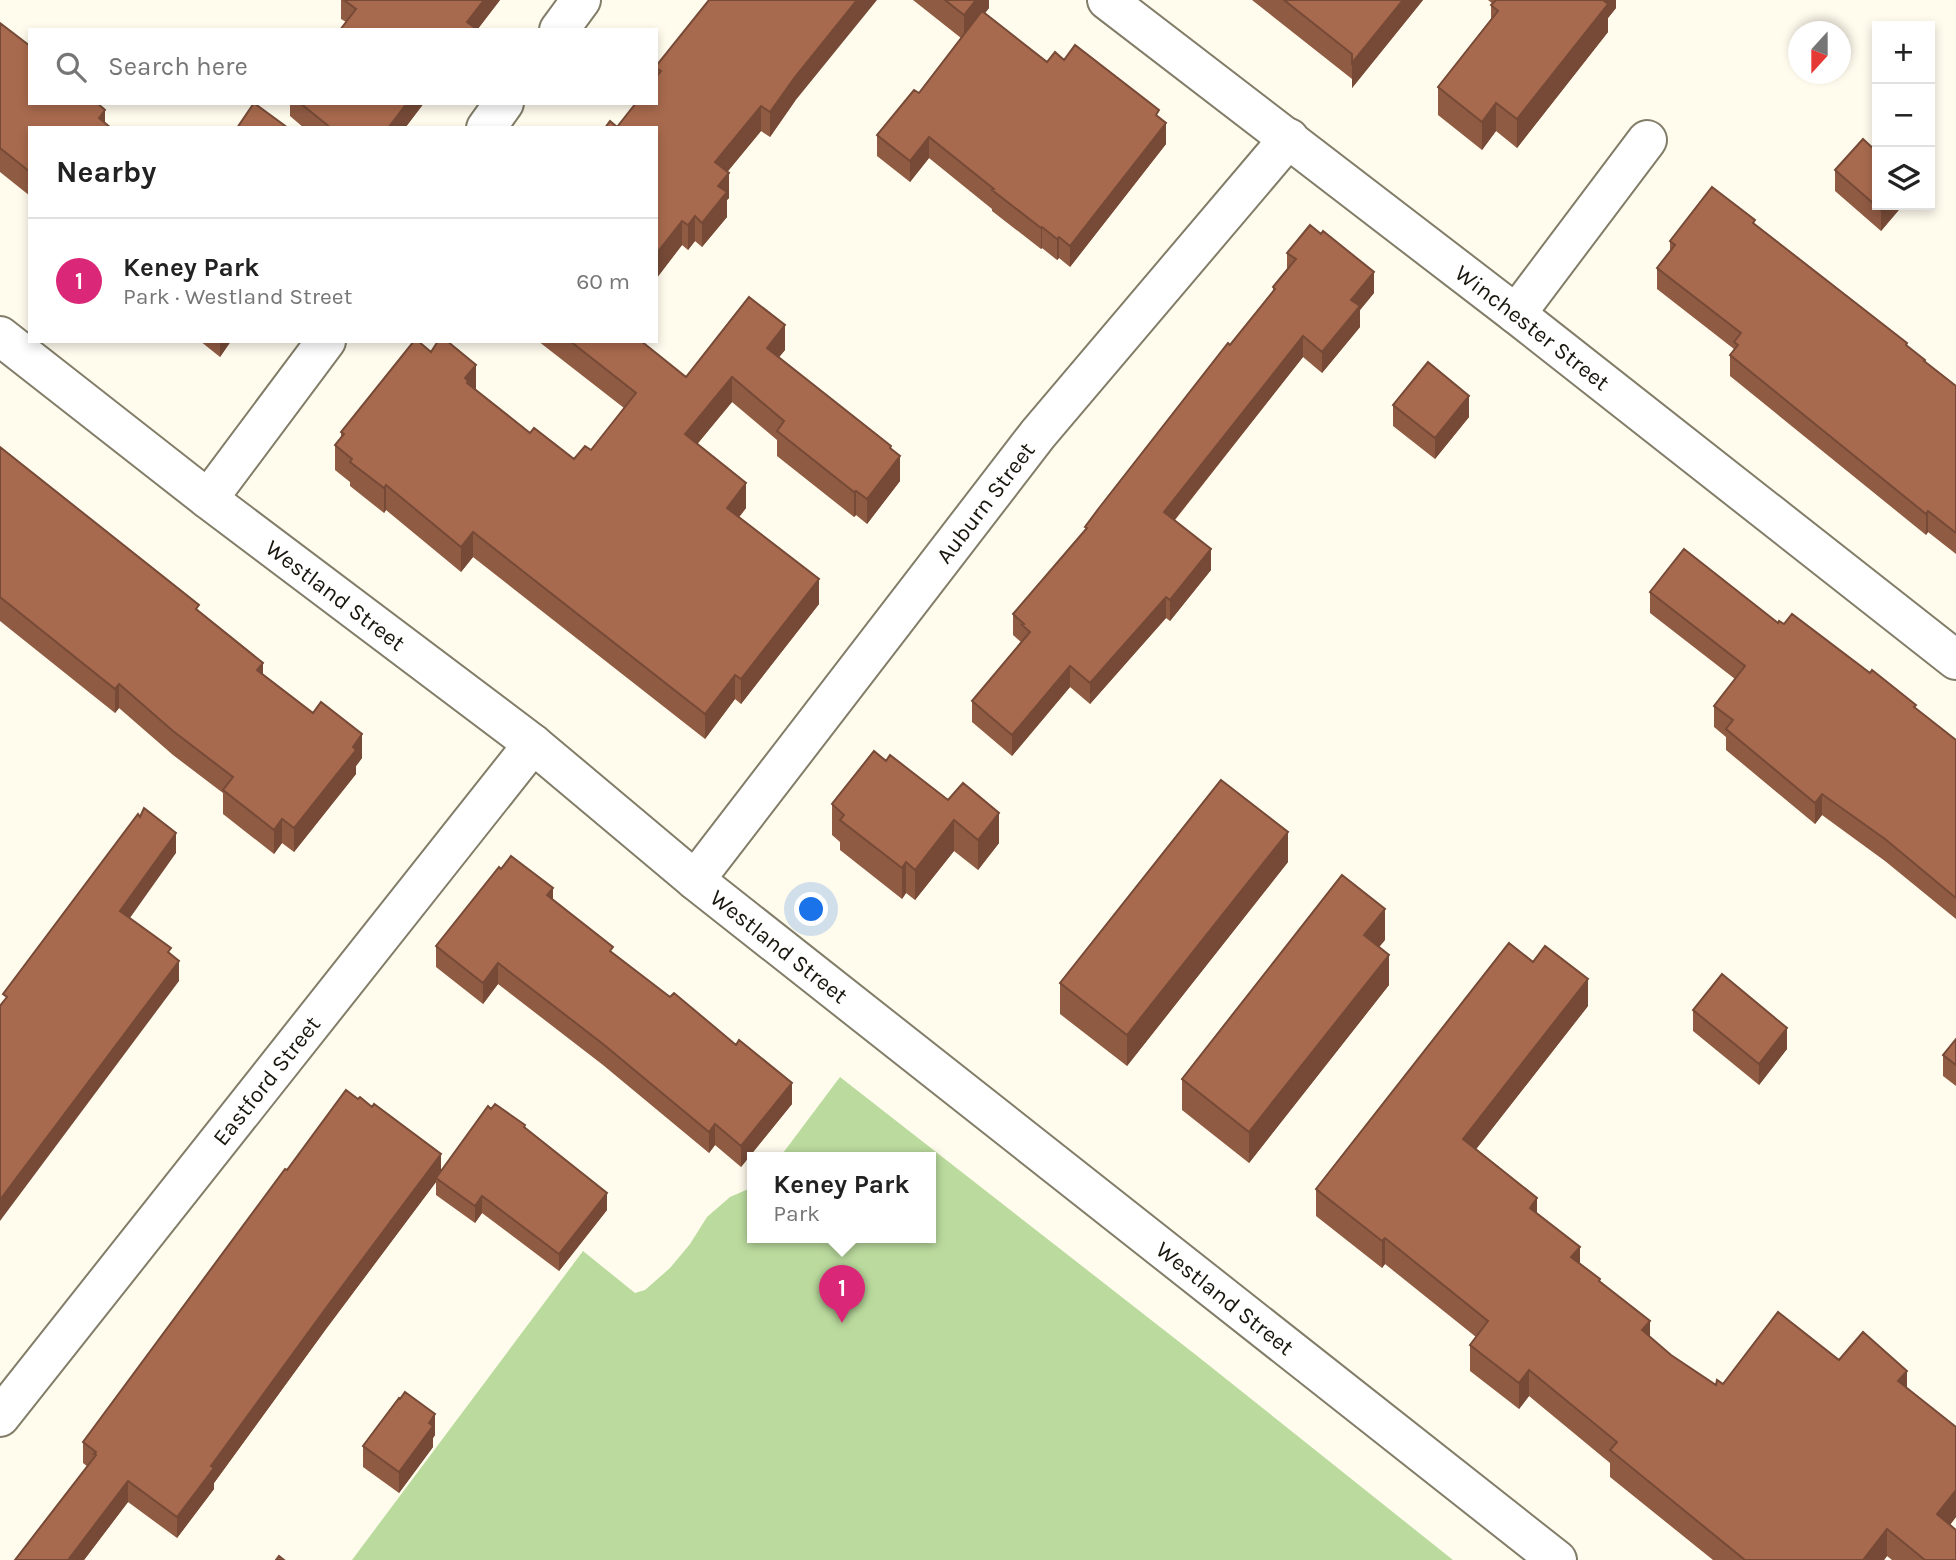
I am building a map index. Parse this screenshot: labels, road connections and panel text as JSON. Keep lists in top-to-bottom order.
{
  "streets": {
    "street": [
      "Winchester Street",
      "Auburn Street",
      "Westland Street",
      "Eastford Street"
    ]
  },
  "crossings": [
    ["Winchester Street", "Auburn Street"],
    ["Auburn Street", "Westland Street"],
    ["Westland Street", "Eastford Street"]
  ],
  "north": "bottom",
  "page": {
    "map_buttons": ["+", "−"],
    "search": "Search here",
    "heading": "Nearby",
    "list": [
      {
        "mark": "1",
        "name": "Keney Park",
        "note": "Park · Westland Street",
        "value": "60 m"
      }
    ],
    "popup": ["Keney Park", "Park"],
    "pins": "1"
  }
}
